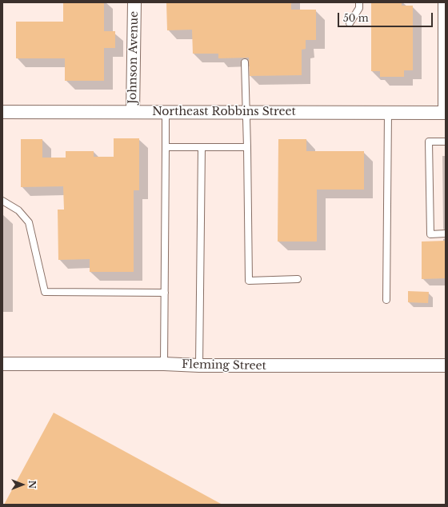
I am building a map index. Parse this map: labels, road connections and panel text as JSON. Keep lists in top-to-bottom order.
{
  "streets": {
    "street": ["Johnson Avenue", "Northeast Robbins Street", "Fleming Street"]
  },
  "crossings": [
    ["Johnson Avenue", "Northeast Robbins Street"]
  ],
  "scale_bar": "50 m",
  "north": "right"
}
